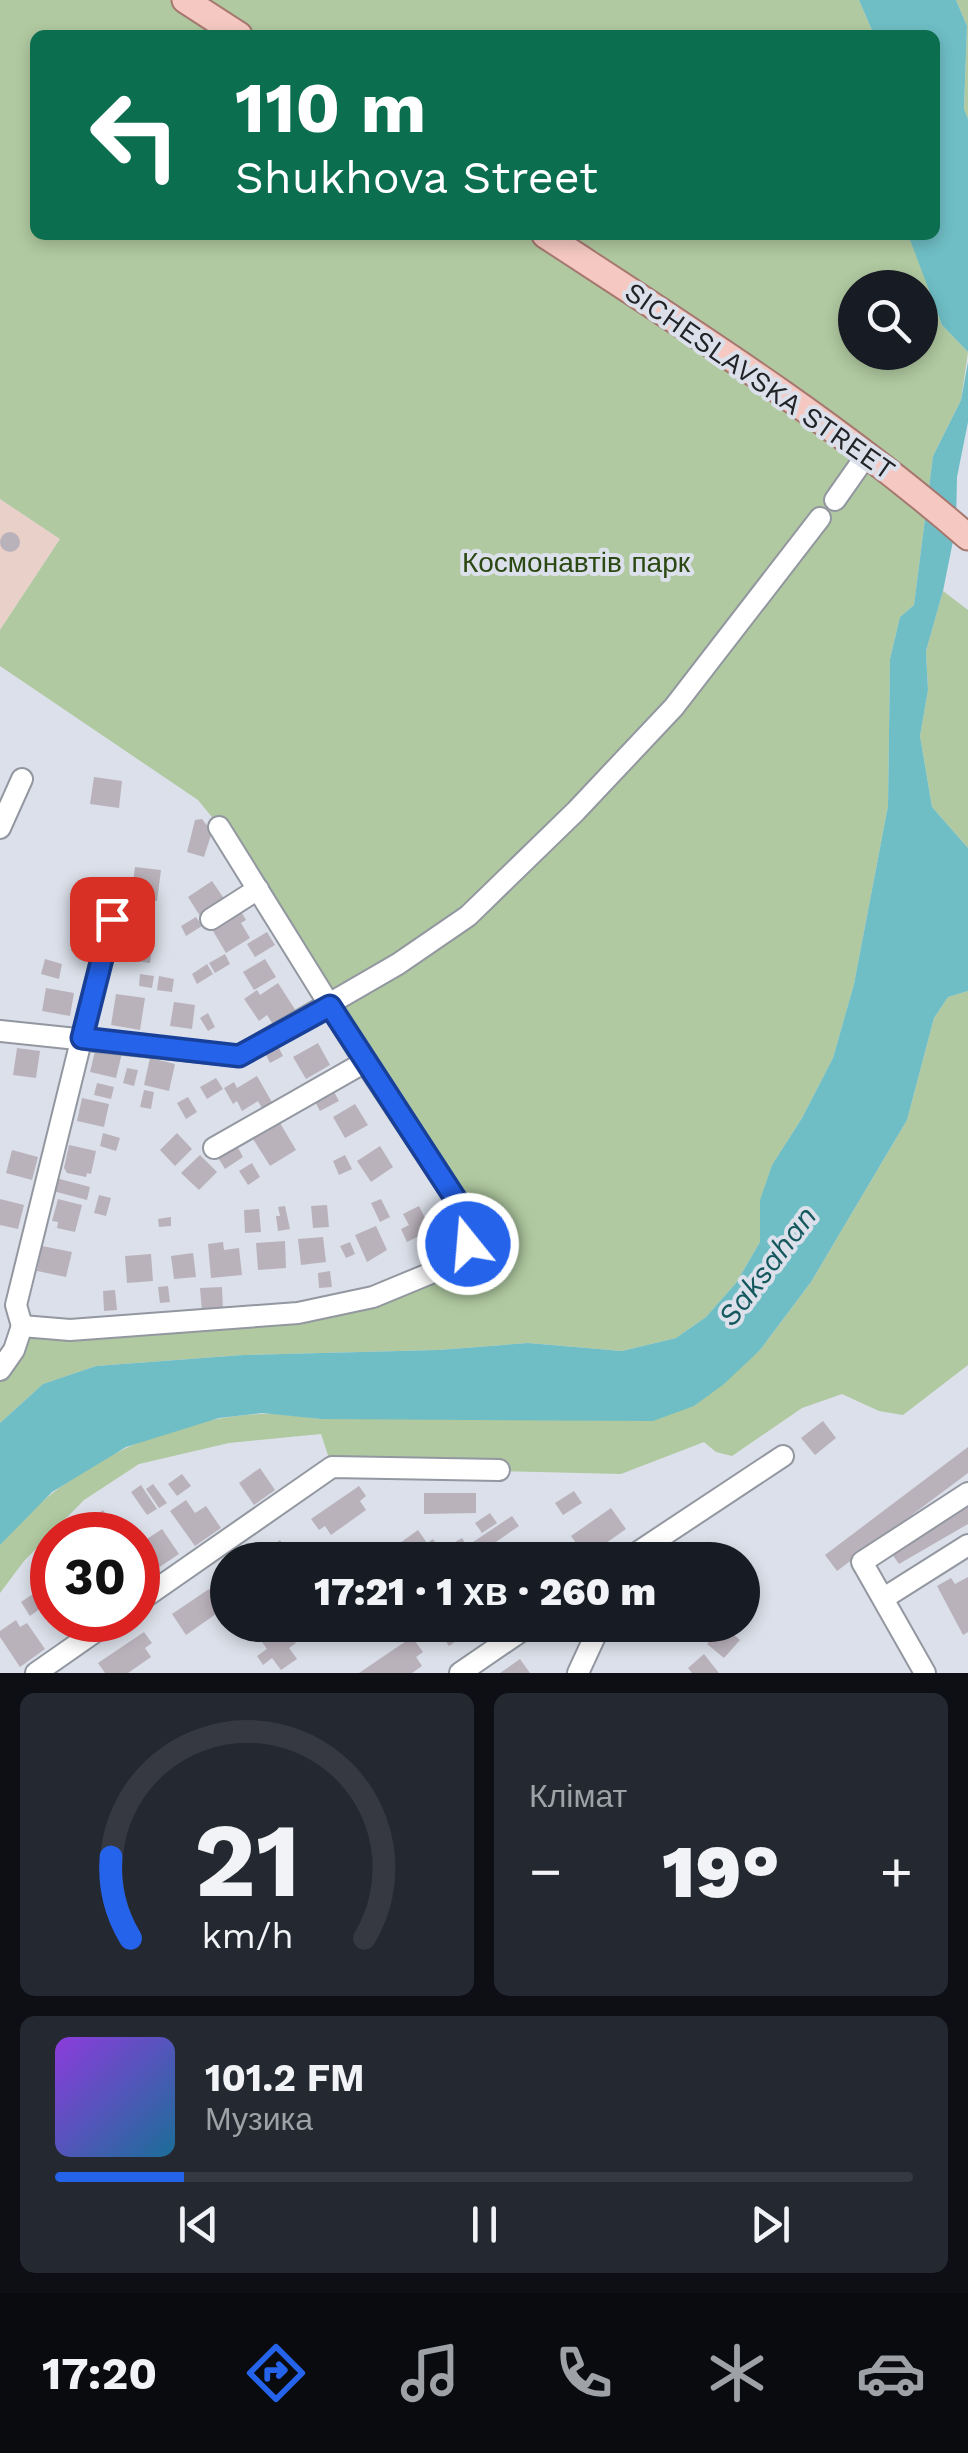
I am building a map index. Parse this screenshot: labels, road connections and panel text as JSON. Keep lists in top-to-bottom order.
{
  "streets": {
    "main road": ["SICHESLAVSKA STREET"]
  },
  "water": ["Saksahan"],
  "parks": ["Космонавтів парк"],
  "page": {
    "turn": ["110 m", "Shukhova Street"],
    "limit": "30",
    "trip": "17:21 · 1 хв · 260 m",
    "tile": "Клімат",
    "heat": ["−", "19°", "+"],
    "song": ["101.2 FM", "Музика"],
    "tabs": "17:20",
    "gauge": ["21", "km/h"]
  }
}
